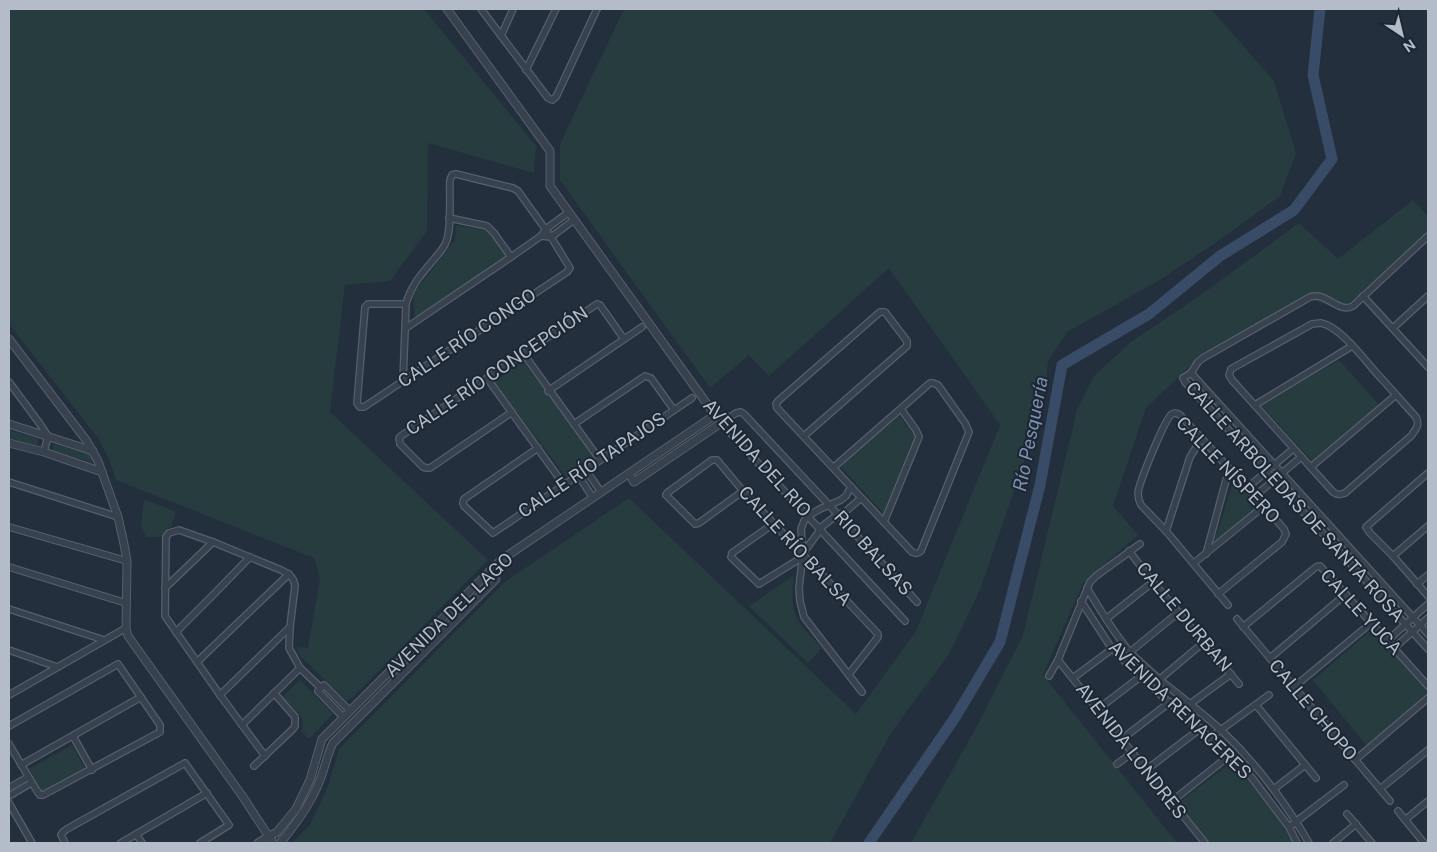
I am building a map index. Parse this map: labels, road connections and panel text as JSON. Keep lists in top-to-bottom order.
{
  "streets": {
    "street": [
      "CALLE RÍO CONGO",
      "CALLE RÍO CONCEPCIÓN",
      "AVENIDA DEL RIO",
      "CALLE RÍO TAPAJOS",
      "CALLE NÍSPERO",
      "CALLE ARBOLEDAS DE SANTA ROSA",
      "CALLE RÍO BALSA",
      "RIO BALSAS",
      "CALLE YUCA",
      "AVENIDA DEL LAGO",
      "CALLE DURBAN",
      "AVENIDA RENACERES",
      "CALLE CHOPO",
      "AVENIDA LONDRES"
    ]
  },
  "crossings": [
    ["AVENIDA DEL RIO", "RIO BALSAS"],
    ["AVENIDA DEL RIO", "AVENIDA DEL LAGO"],
    ["CALLE YUCA", "CALLE CHOPO"]
  ],
  "water": ["Río Pesquería"],
  "north": "bottom right"
}
